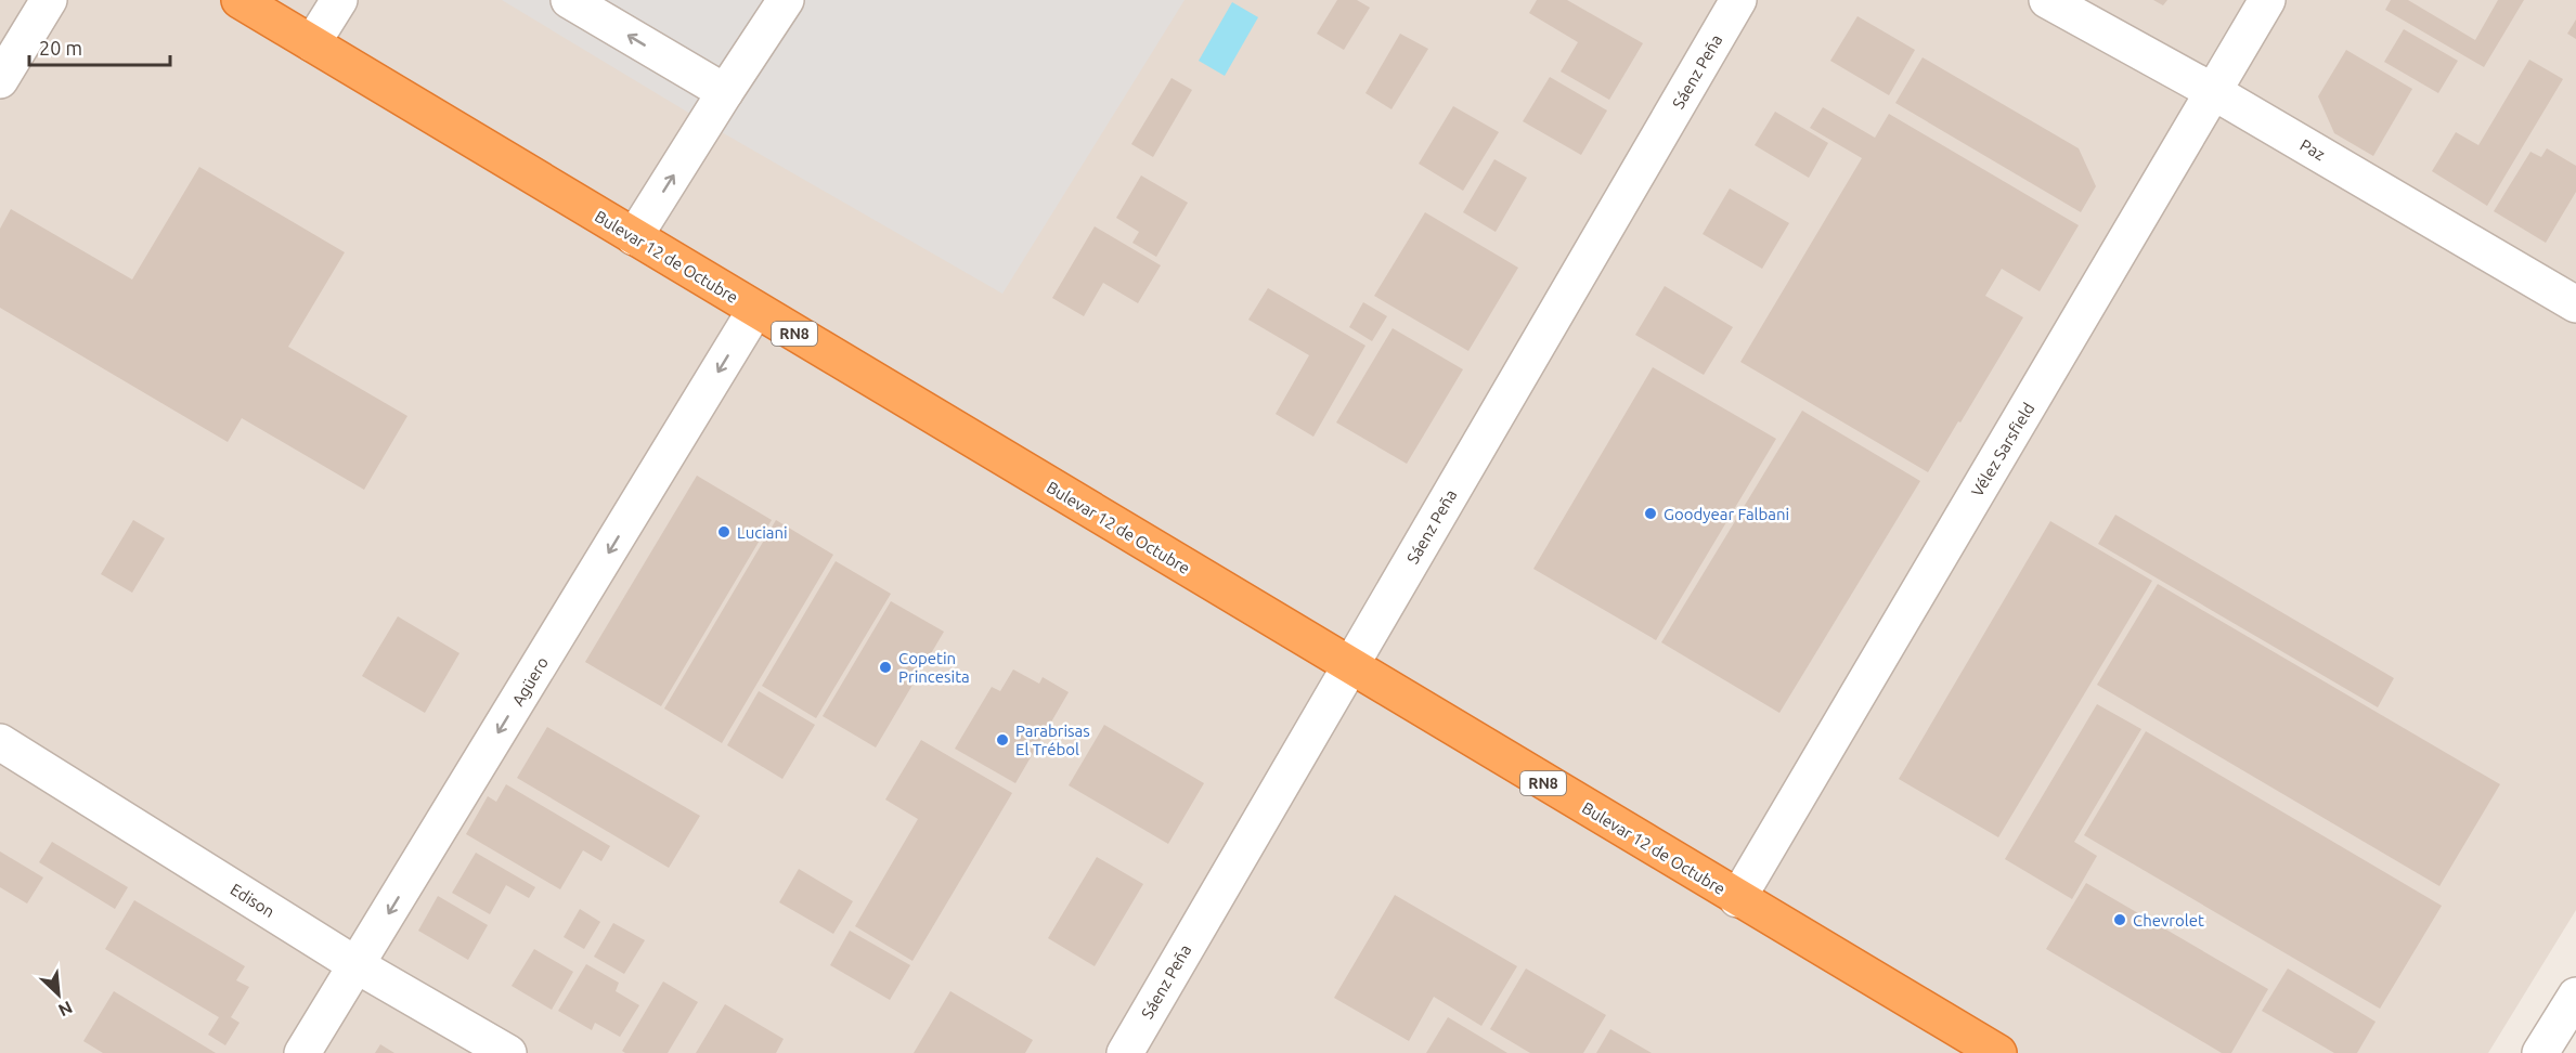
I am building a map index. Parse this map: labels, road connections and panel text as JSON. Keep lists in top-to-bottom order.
{
  "streets": {
    "highway": ["Bulevar 12 de Octubre", "RN8"],
    "street": [
      "Sáenz Peña",
      "Paz",
      "Vélez Sarsfield",
      "Agüero",
      "Edison"
    ]
  },
  "crossings": [
    ["Sáenz Peña", "Bulevar 12 de Octubre"],
    ["Paz", "Vélez Sarsfield"],
    ["Bulevar 12 de Octubre", "Vélez Sarsfield"],
    ["Bulevar 12 de Octubre", "Agüero"],
    ["Agüero", "Edison"]
  ],
  "one_way": ["Agüero"],
  "places": [
    "Goodyear Falbani",
    "Luciani",
    "Copetin Princesita",
    "Parabrisas El Trébol",
    "Chevrolet"
  ],
  "scale_bar": "20 m",
  "north": "bottom right"
}
